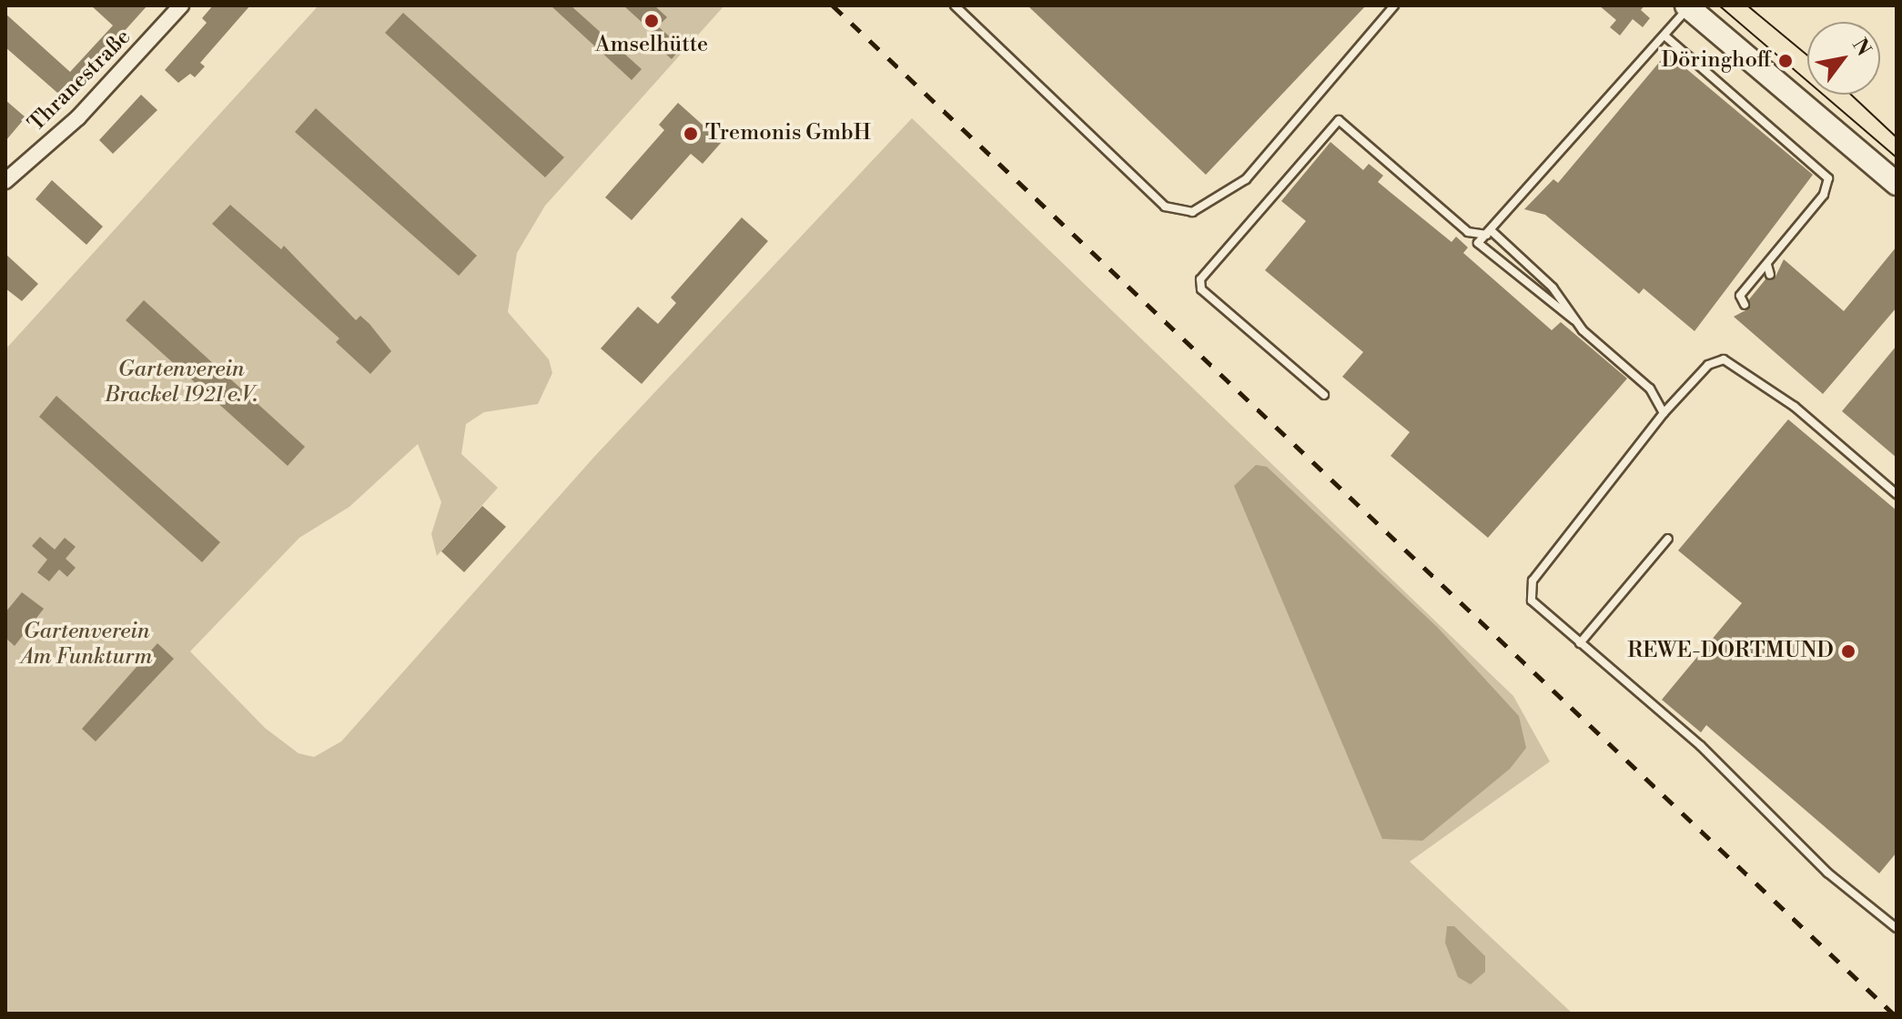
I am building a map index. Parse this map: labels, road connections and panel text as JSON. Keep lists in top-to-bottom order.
{
  "streets": {
    "street": ["Thranestraße"]
  },
  "parks": ["Gartenverein Brackel 1921 e.V.", "Gartenverein Am Funkturm"],
  "places": [
    "Amselhütte",
    "Döringhoff",
    "Tremonis GmbH",
    "REWE-DORTMUND"
  ],
  "north": "top right"
}
